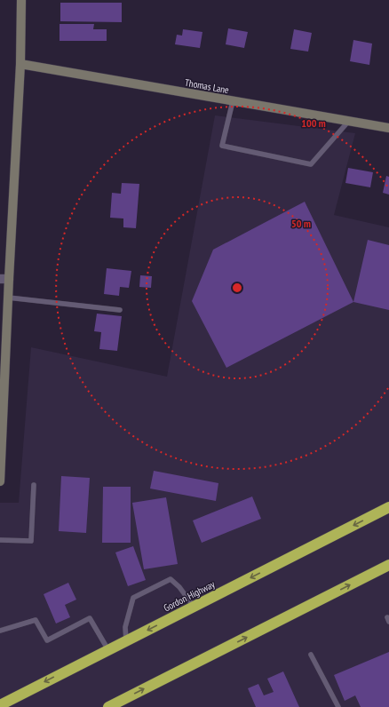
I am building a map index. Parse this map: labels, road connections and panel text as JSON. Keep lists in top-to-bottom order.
{
  "streets": {
    "highway": ["Gordon Highway"],
    "street": ["Thomas Lane"]
  },
  "rings": ["100 m", "50 m"]
}
